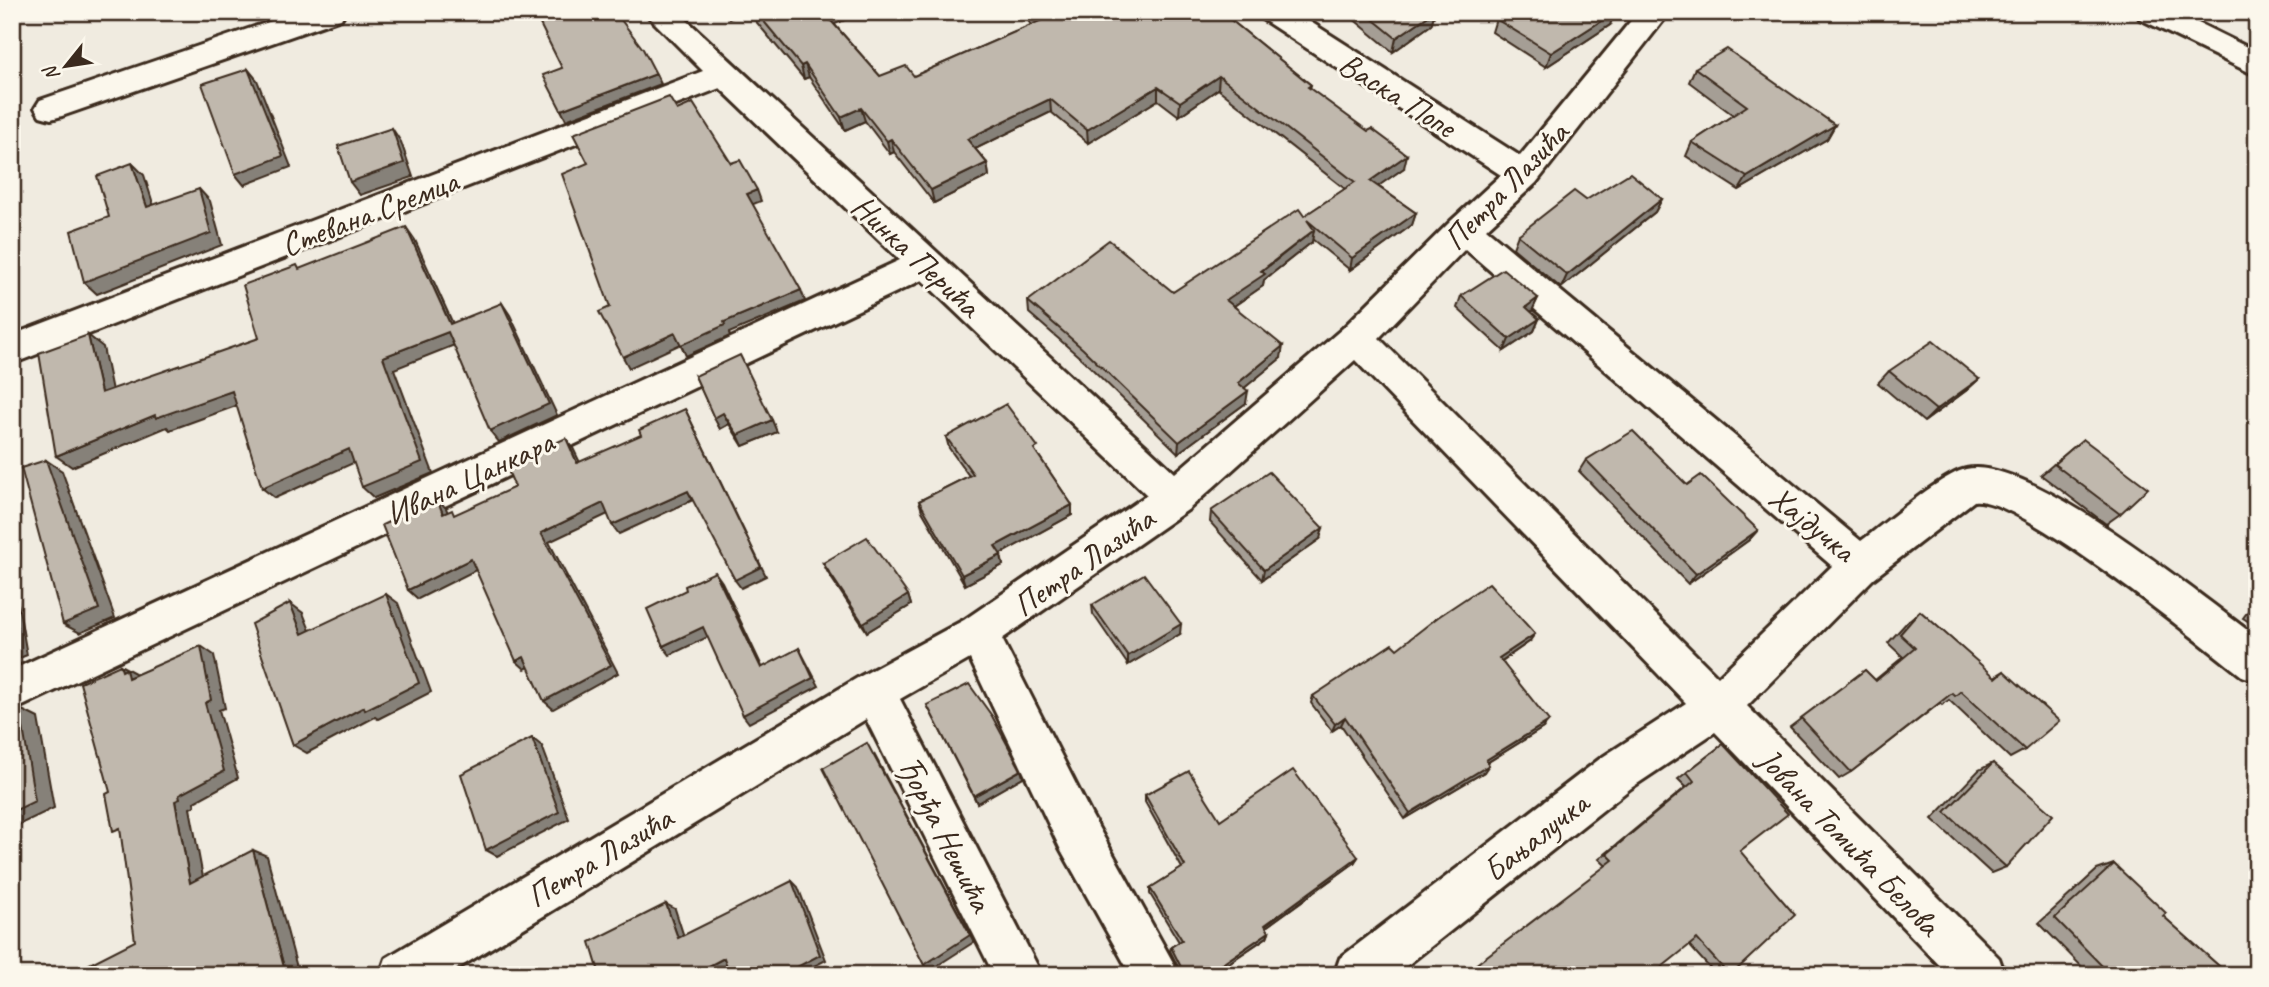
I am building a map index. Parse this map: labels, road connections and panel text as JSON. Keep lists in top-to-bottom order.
{
  "streets": {
    "street": [
      "Васка Попе",
      "Петра Лазића",
      "Стевана Сремца",
      "Нинка Перића",
      "Ивана Цанкара",
      "Хајдучка",
      "Ђорђа Нешића",
      "Бањалучка",
      "Јована Томића Белова"
    ]
  },
  "crossings": [
    ["Васка Попе", "Петра Лазића"],
    ["Петра Лазића", "Нинка Перића"],
    ["Петра Лазића", "Хајдучка"],
    ["Петра Лазића", "Ђорђа Нешића"],
    ["Петра Лазића", "Јована Томића Белова"],
    ["Стевана Сремца", "Нинка Перића"],
    ["Нинка Перића", "Ивана Цанкара"],
    ["Хајдучка", "Бањалучка"],
    ["Бањалучка", "Јована Томића Белова"]
  ],
  "north": "bottom left"
}
